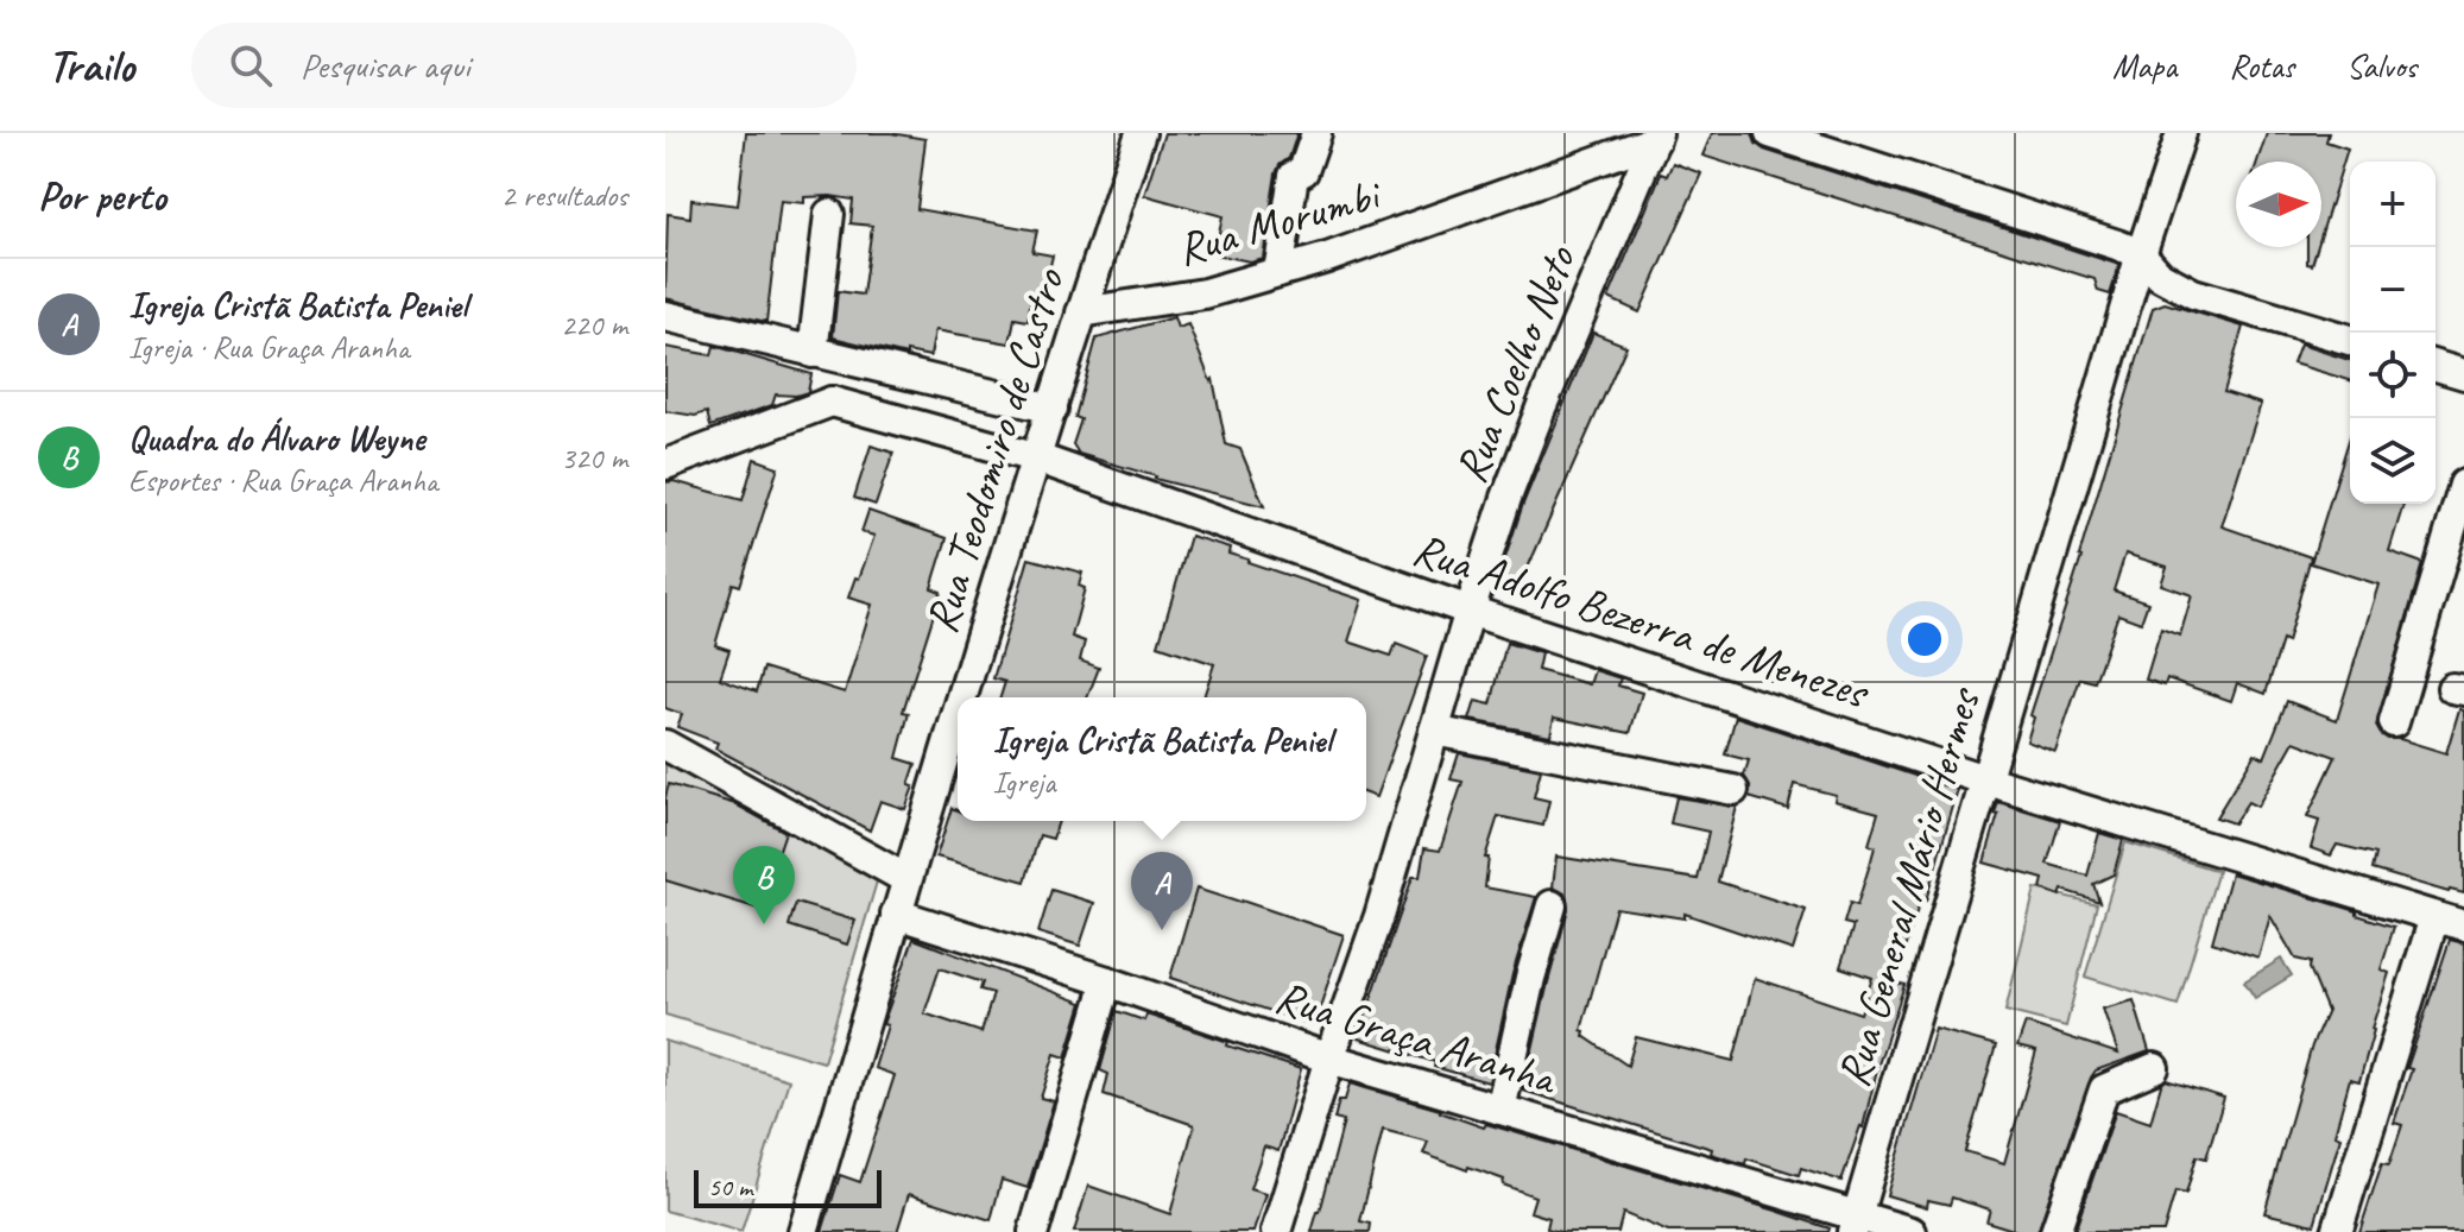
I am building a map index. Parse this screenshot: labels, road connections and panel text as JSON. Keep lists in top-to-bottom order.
{
  "streets": {
    "street": [
      "Rua Morumbi",
      "Rua Coelho Neto",
      "Rua Teodomiro de Castro",
      "Rua Adolfo Bezerra de Menezes",
      "Rua General Mário Hermes",
      "Rua Graça Aranha"
    ]
  },
  "crossings": [
    ["Rua Morumbi", "Rua Coelho Neto"],
    ["Rua Morumbi", "Rua Teodomiro de Castro"],
    ["Rua Coelho Neto", "Rua Adolfo Bezerra de Menezes"],
    ["Rua Coelho Neto", "Rua Graça Aranha"],
    ["Rua Teodomiro de Castro", "Rua Adolfo Bezerra de Menezes"],
    ["Rua Teodomiro de Castro", "Rua Graça Aranha"],
    ["Rua Adolfo Bezerra de Menezes", "Rua General Mário Hermes"],
    ["Rua General Mário Hermes", "Rua Graça Aranha"]
  ],
  "scale_bar": "50 m",
  "north": "right",
  "page": {
    "header": "Trailo",
    "search": "Pesquisar aqui",
    "nav": ["Mapa", "Rotas", "Salvos"],
    "heading": ["Por perto", "2 resultados"],
    "map_buttons": ["+", "−"],
    "list": [
      {
        "mark": "A",
        "name": "Igreja Cristã Batista Peniel",
        "note": "Igreja · Rua Graça Aranha",
        "value": "220 m"
      },
      {
        "mark": "B",
        "name": "Quadra do Álvaro Weyne",
        "note": "Esportes · Rua Graça Aranha",
        "value": "320 m"
      }
    ],
    "popup": ["Igreja Cristã Batista Peniel", "Igreja"],
    "pins": ["B", "A"],
    "scale": "50 m"
  }
}
